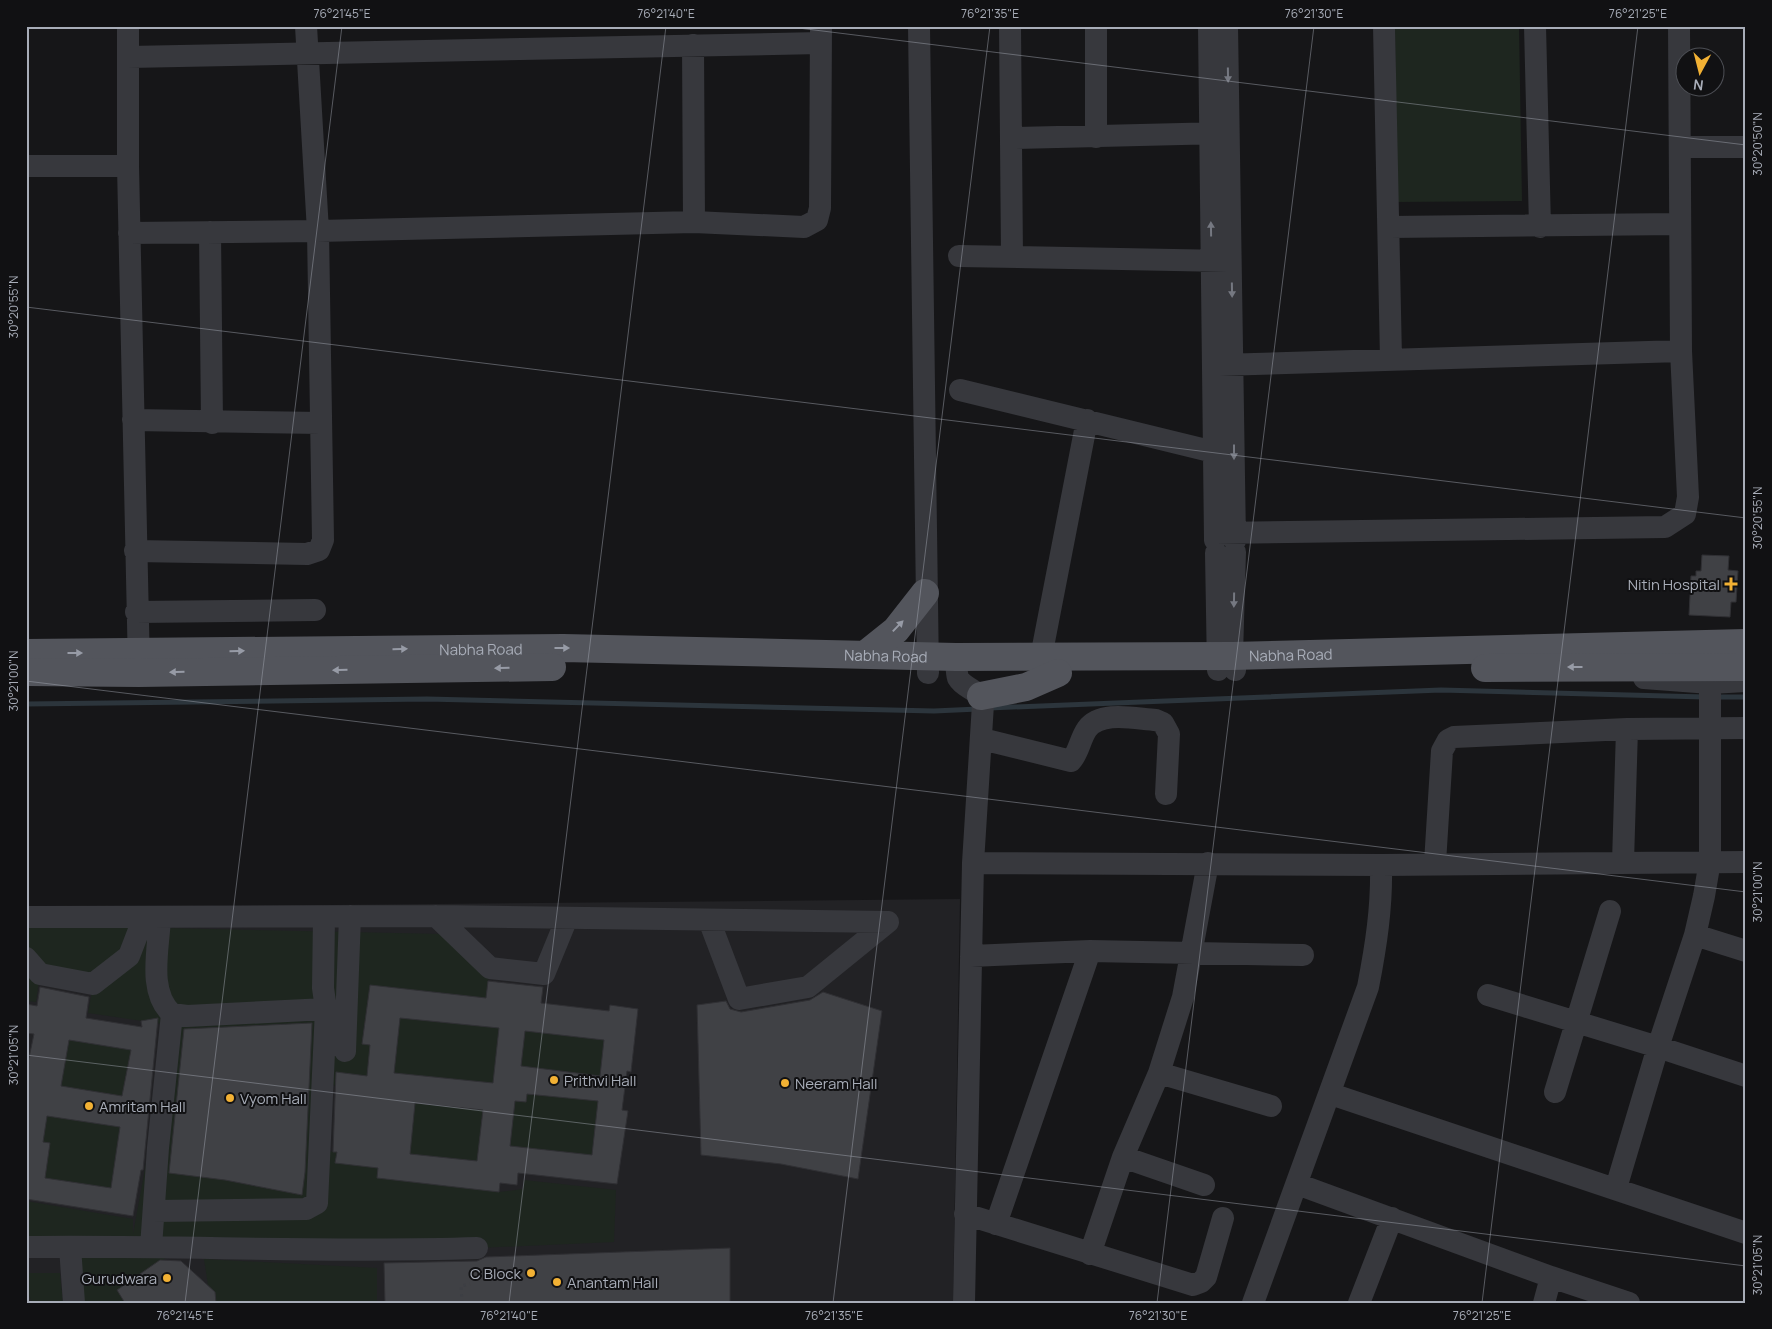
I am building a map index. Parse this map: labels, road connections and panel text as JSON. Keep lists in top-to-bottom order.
{
  "streets": {
    "main road": ["Nabha Road"]
  },
  "places": {
    "health": ["Nitin Hospital"],
    "other": [
      "Prithvi Hall",
      "Neeram Hall",
      "Vyom Hall",
      "Amritam Hall",
      "C Block",
      "Gurudwara",
      "Anantam Hall"
    ]
  },
  "north": "bottom",
  "coordinates": [
    "76°21'45\"E",
    "76°21'40\"E",
    "76°21'35\"E",
    "76°21'30\"E",
    "76°21'25\"E",
    "30°20'50\"N",
    "30°20'55\"N",
    "30°21'00\"N",
    "30°21'05\"N"
  ]
}
